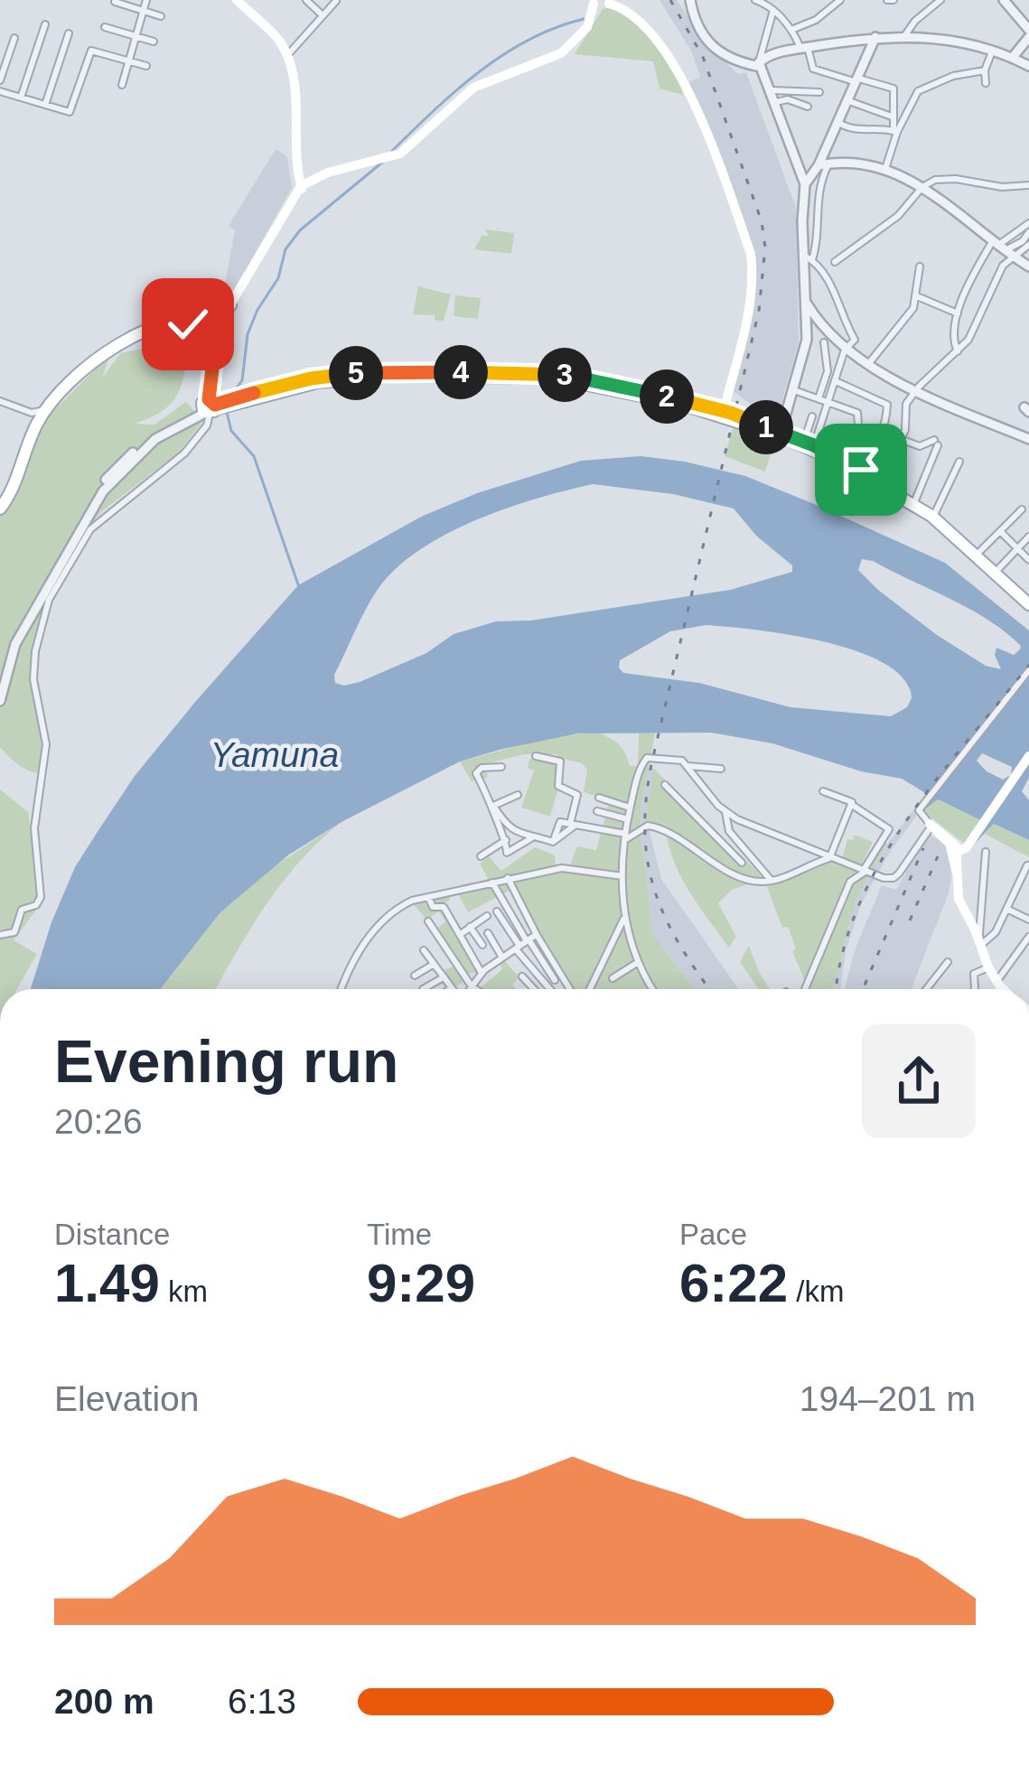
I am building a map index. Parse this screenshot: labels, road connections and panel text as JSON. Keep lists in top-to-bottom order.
{
  "water": ["Yamuna"],
  "page": {
    "pins": [
      "4",
      "5",
      "3",
      "2",
      "1"
    ],
    "heading": ["Evening run", "20:26"],
    "stats": [
      ["Distance", "1.49 km"],
      ["Time", "9:29"],
      ["Pace", "6:22 /km"]
    ],
    "chart": ["Elevation", "194–201 m"],
    "list": [
      {
        "name": "200 m",
        "note": "6:13"
      }
    ]
  }
}
